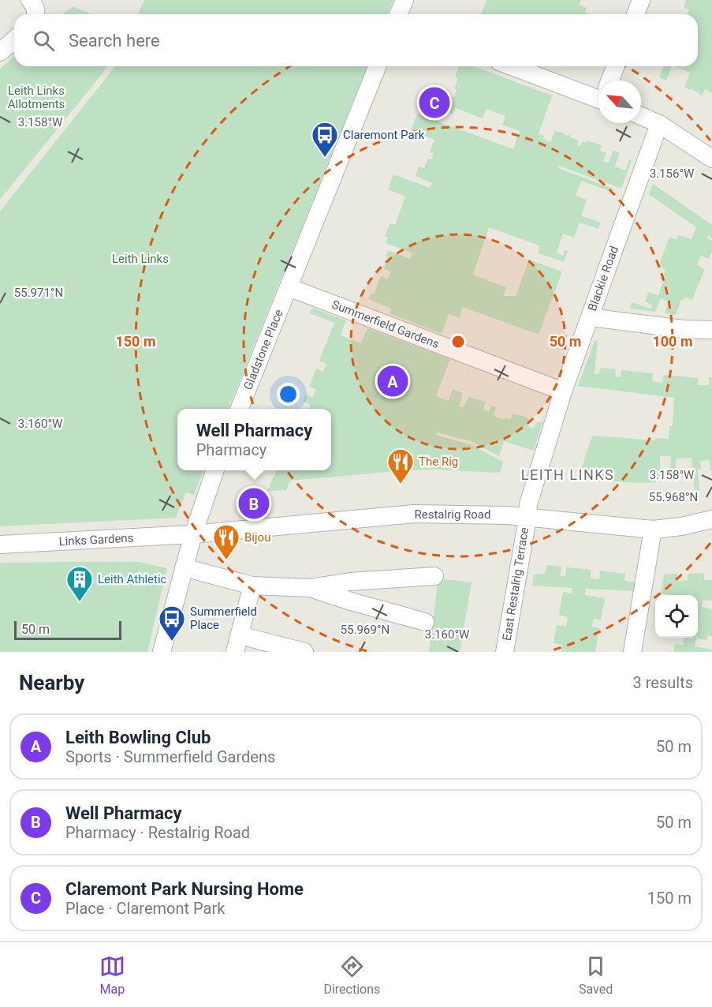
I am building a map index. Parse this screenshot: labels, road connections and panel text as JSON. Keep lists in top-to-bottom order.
{
  "streets": {
    "street": [
      "Blackie Road",
      "Summerfield Gardens",
      "Gladstone Place",
      "Restalrig Road",
      "Links Gardens",
      "East Restalrig Terrace"
    ]
  },
  "crossings": [
    ["Blackie Road", "Summerfield Gardens"],
    ["Blackie Road", "Restalrig Road"],
    ["Blackie Road", "East Restalrig Terrace"],
    ["Summerfield Gardens", "Gladstone Place"],
    ["Restalrig Road", "Links Gardens"],
    ["Restalrig Road", "East Restalrig Terrace"]
  ],
  "districts": ["LEITH LINKS"],
  "parks": ["Leith Links Allotments", "Leith Links"],
  "places": {
    "bus stop": ["Claremont Park", "Summerfield Place"],
    "restaurant": ["The Rig", "Bijou"],
    "building": ["Leith Athletic"]
  },
  "scale_bar": "50 m",
  "north": "top left",
  "page": {
    "search": "Search here",
    "pins": ["C", "A", "B"],
    "popup": ["Well Pharmacy", "Pharmacy"],
    "scale": "50 m",
    "heading": ["Nearby", "3 results"],
    "list": [
      {
        "mark": "A",
        "name": "Leith Bowling Club",
        "note": "Sports · Summerfield Gardens",
        "value": "50 m"
      },
      {
        "mark": "B",
        "name": "Well Pharmacy",
        "note": "Pharmacy · Restalrig Road",
        "value": "50 m"
      },
      {
        "mark": "C",
        "name": "Claremont Park Nursing Home",
        "note": "Place · Claremont Park",
        "value": "150 m"
      }
    ],
    "nav": ["Map", "Directions", "Saved"]
  },
  "coordinates": [
    "3.158°W",
    "3.156°W",
    "55.971°N",
    "3.160°W",
    "55.968°N",
    "55.969°N"
  ],
  "rings": ["50 m", "100 m", "150 m"]
}
